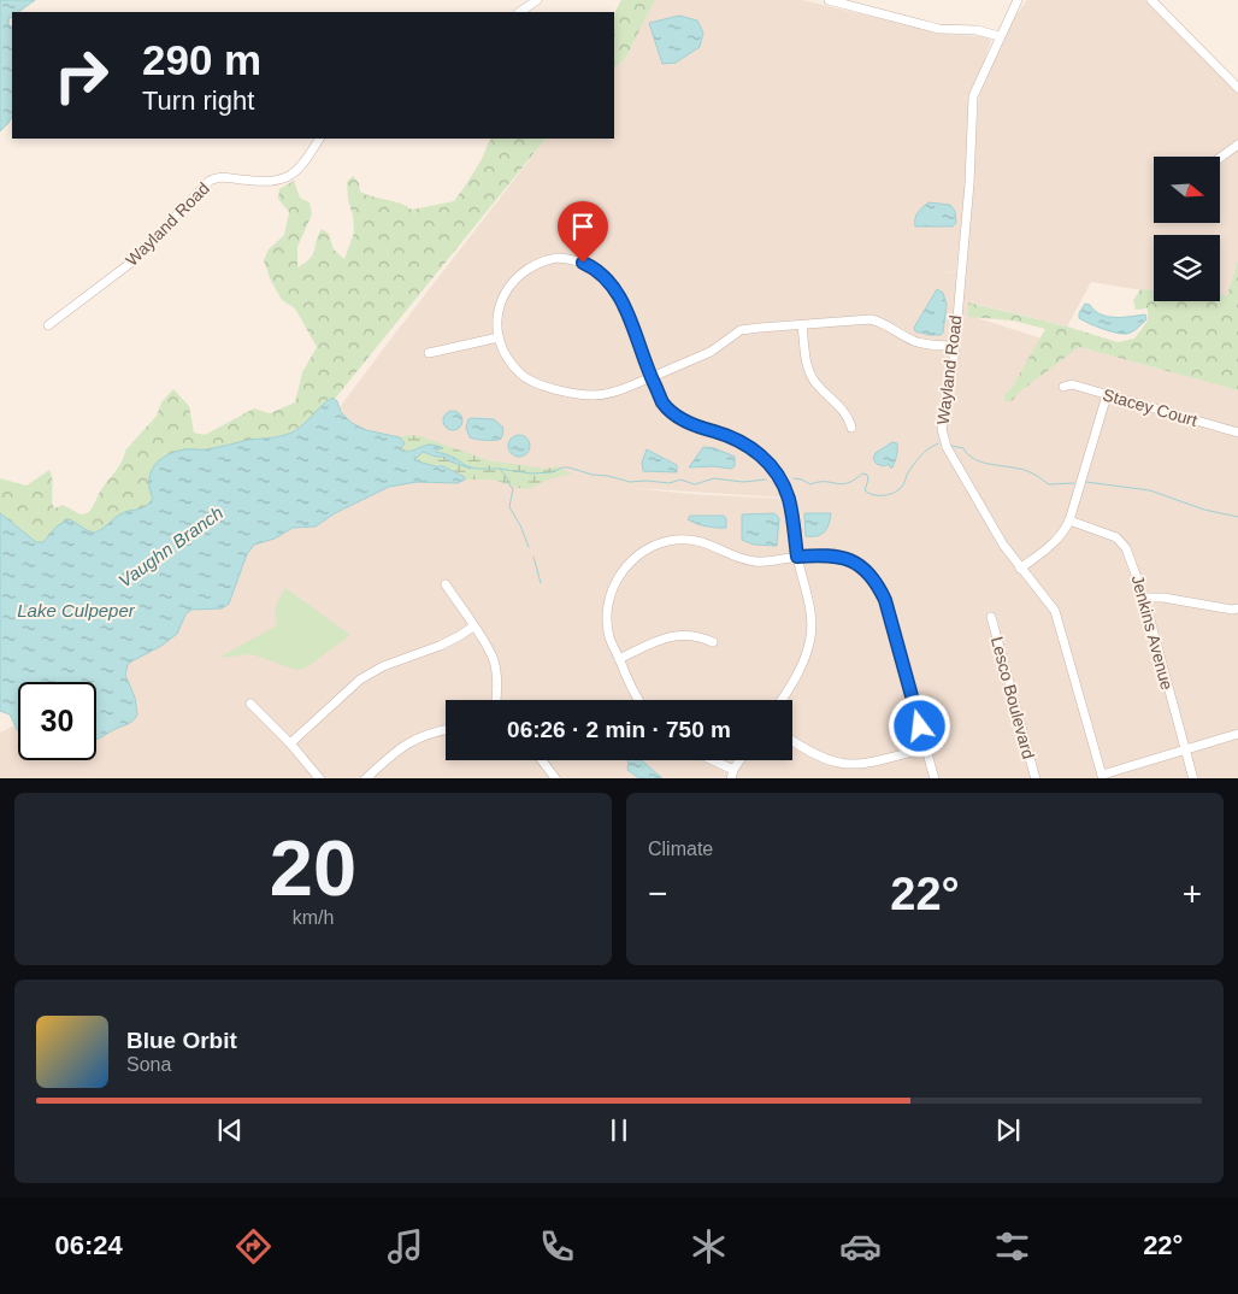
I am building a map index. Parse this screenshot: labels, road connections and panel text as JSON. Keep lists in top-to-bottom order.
{
  "streets": {
    "street": [
      "Wayland Road",
      "Stacey Court",
      "Jenkins Avenue",
      "Lesco Boulevard"
    ]
  },
  "water": ["Vaughn Branch", "Lake Culpeper"],
  "north": "right",
  "page": {
    "turn": ["290 m", "Turn right"],
    "limit": "30",
    "trip": "06:26 · 2 min · 750 m",
    "tile": [
      ["20", "km/h"],
      "Climate"
    ],
    "heat": ["−", "22°", "+"],
    "song": ["Blue Orbit", "Sona"],
    "tabs": ["06:24", "22°"]
  }
}
